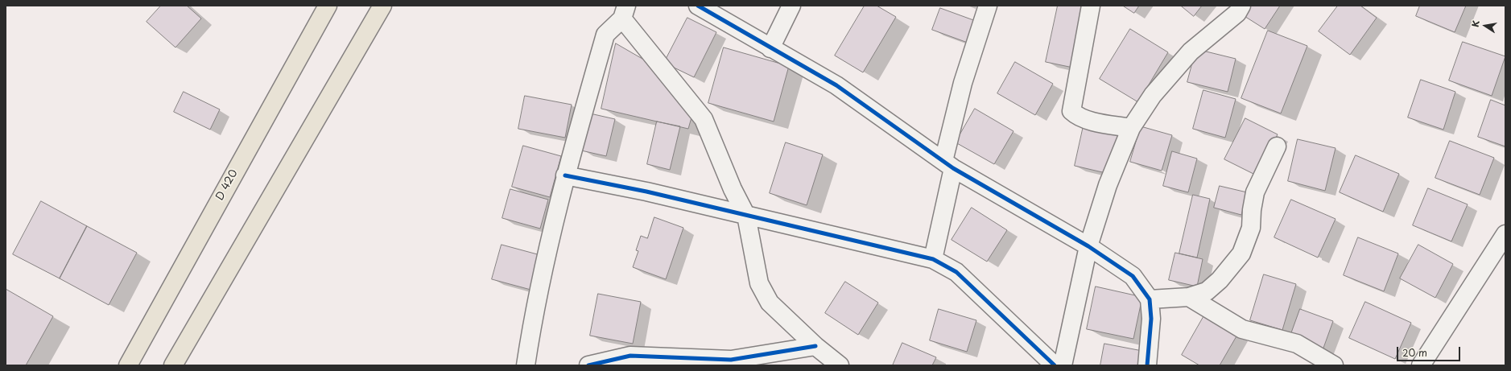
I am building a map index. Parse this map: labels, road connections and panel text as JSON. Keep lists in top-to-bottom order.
{
  "streets": {
    "highway": ["D 420"]
  },
  "scale_bar": "20 m",
  "north": "left"
}
